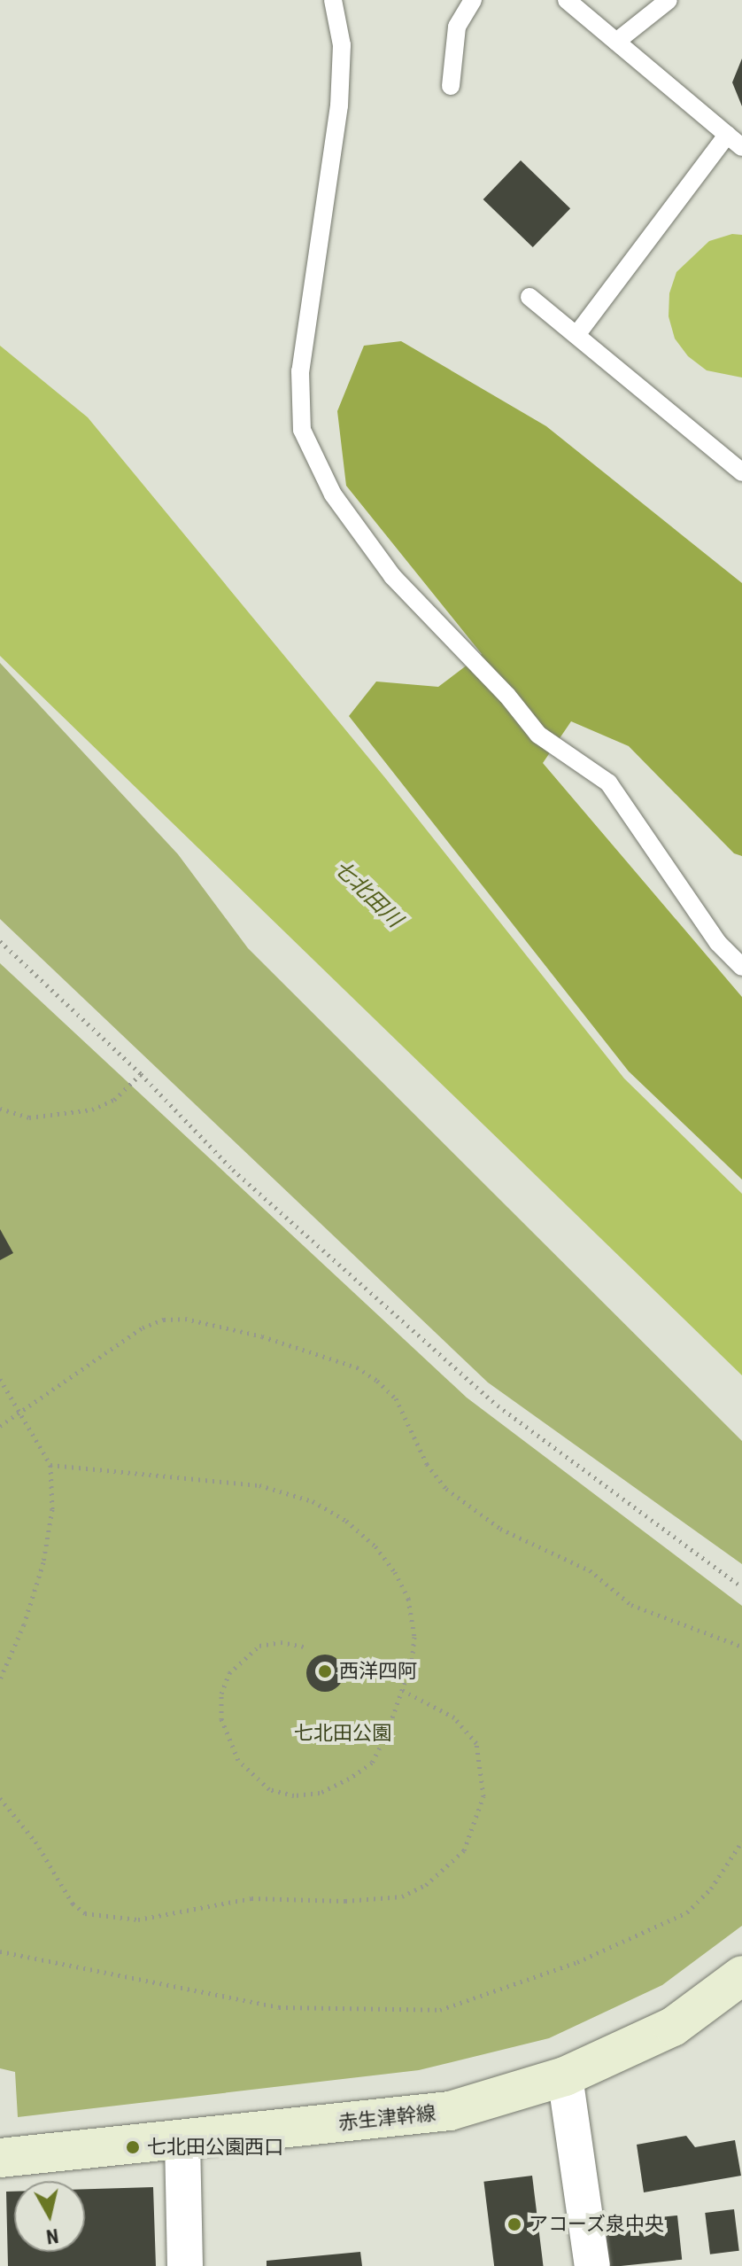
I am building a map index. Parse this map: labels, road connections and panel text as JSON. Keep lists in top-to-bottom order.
{
  "streets": {
    "street": ["赤生津幹線"]
  },
  "water": ["七北田川"],
  "parks": ["七北田公園"],
  "places": ["西洋四阿", "七北田公園西口", "アコーズ泉中央"],
  "north": "bottom"
}
